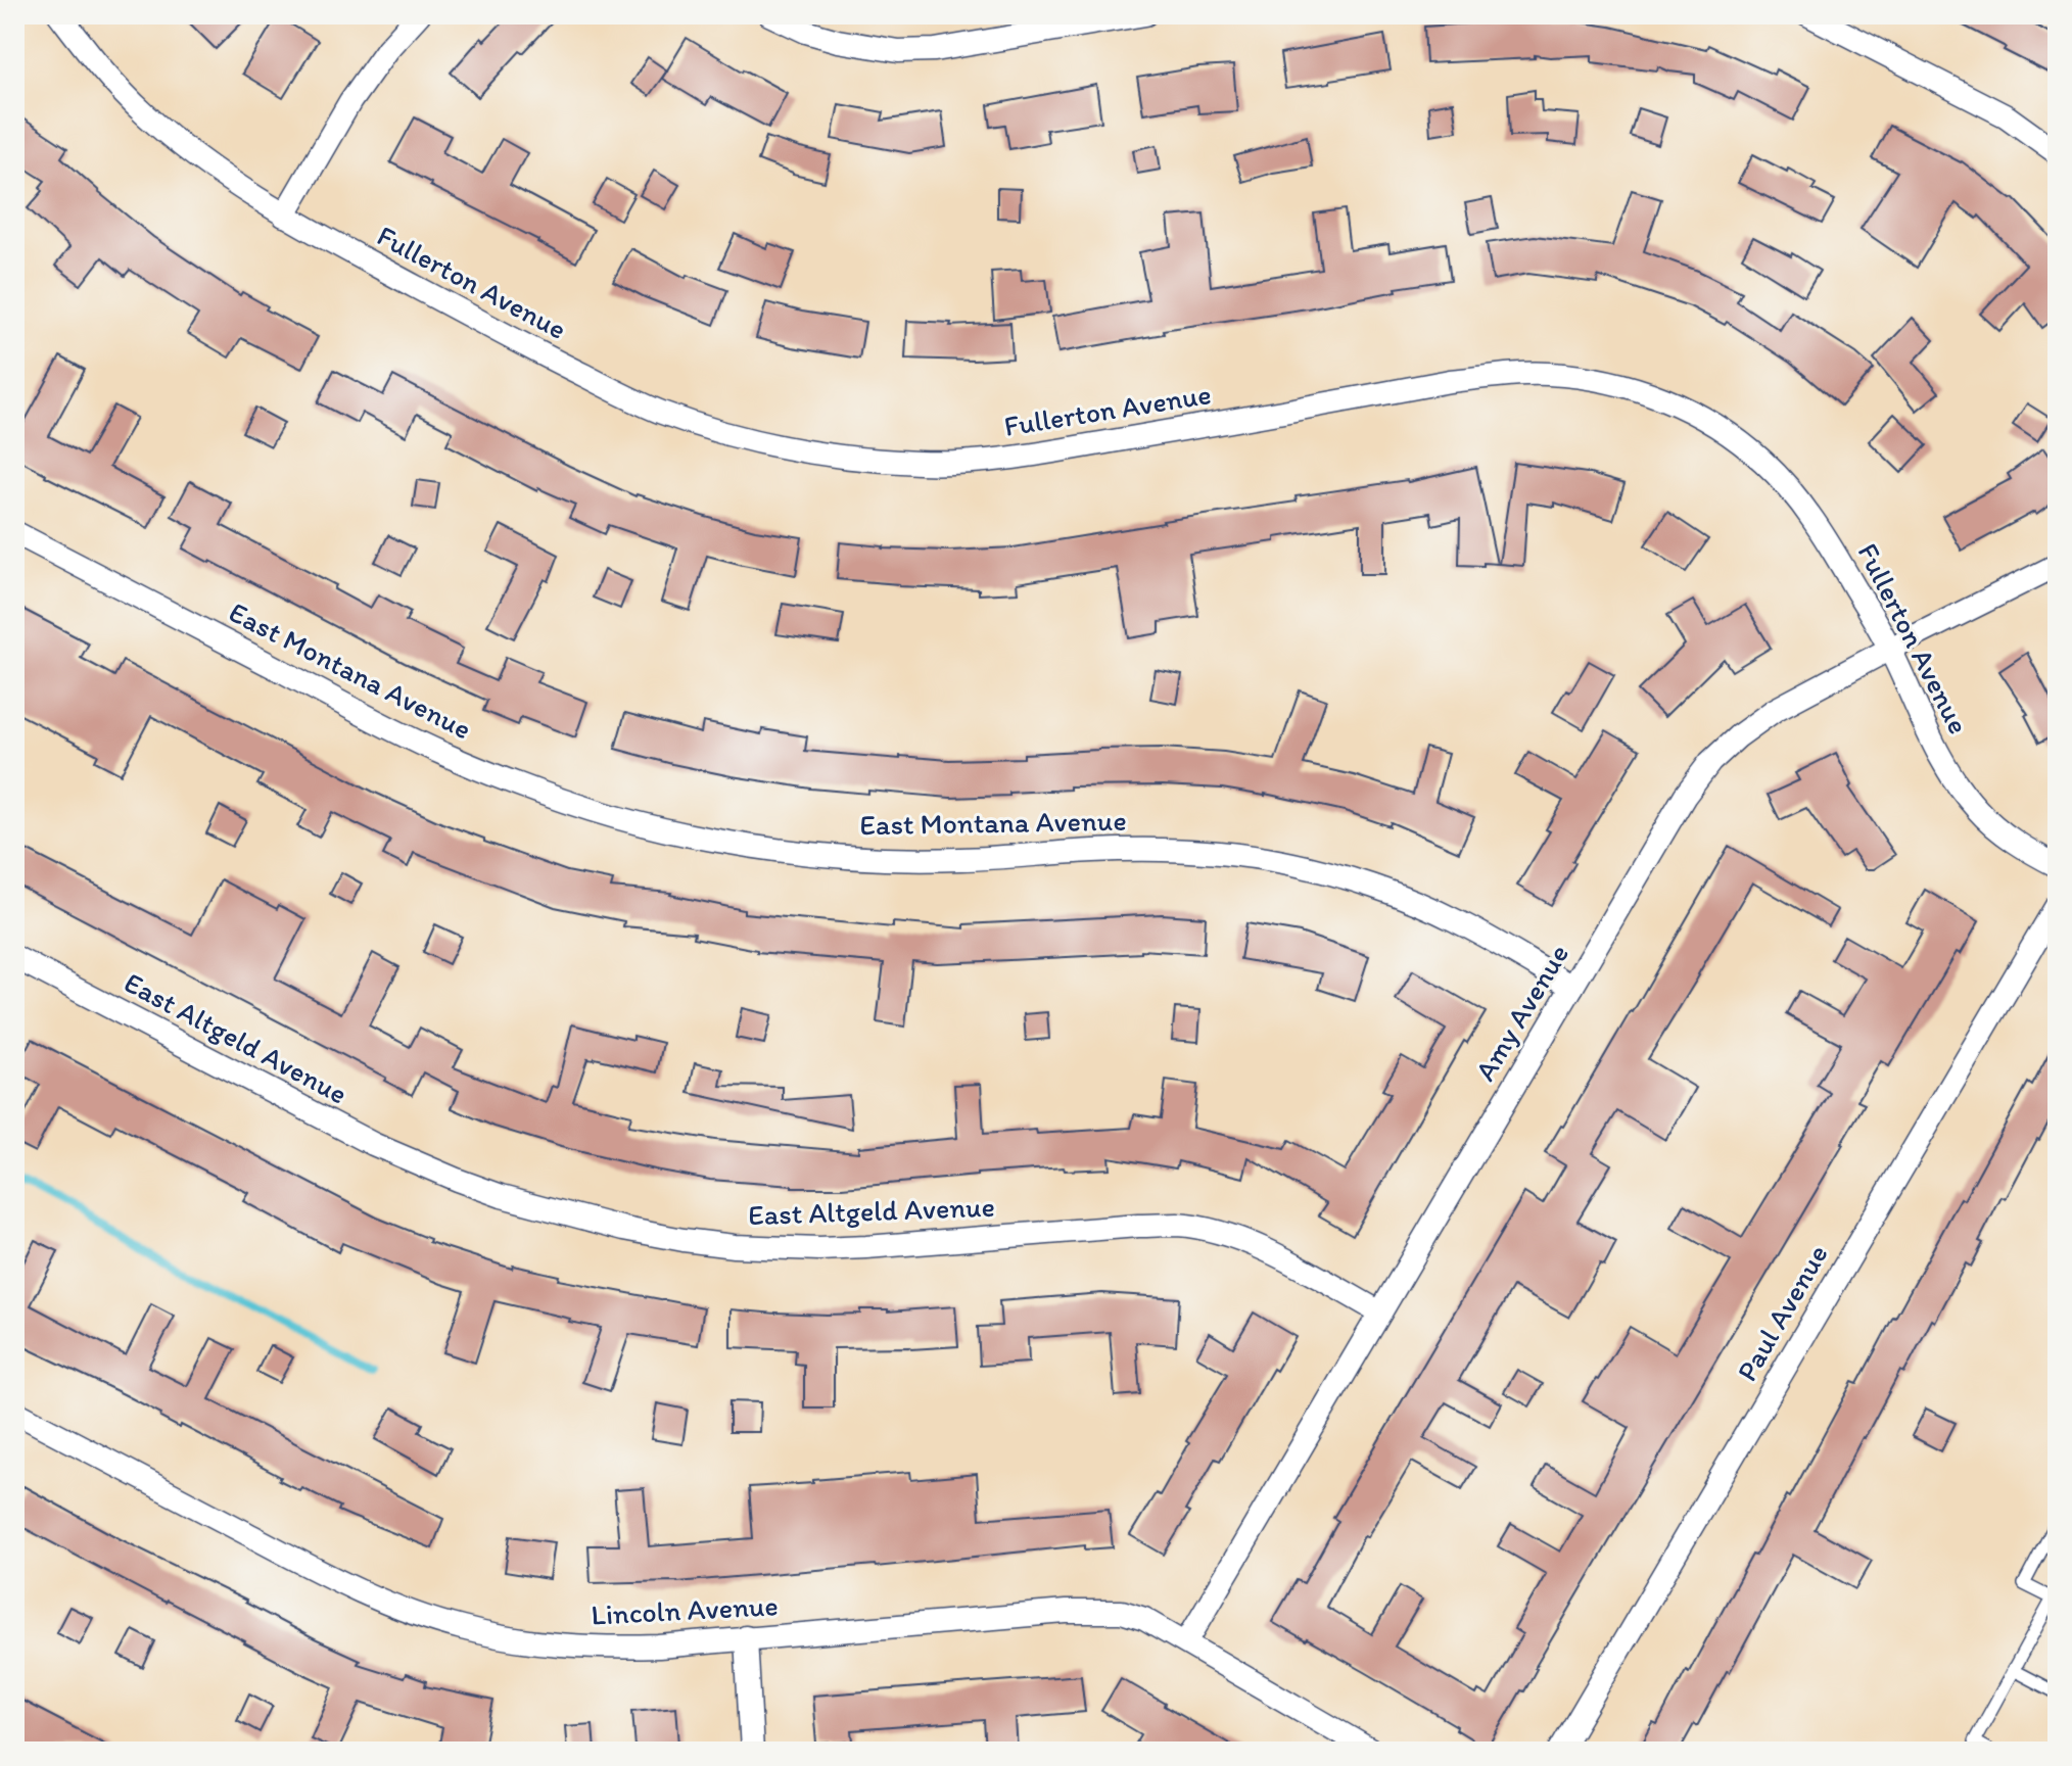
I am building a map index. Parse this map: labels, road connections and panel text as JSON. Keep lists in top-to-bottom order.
{
  "streets": {
    "street": [
      "Fullerton Avenue",
      "East Montana Avenue",
      "Amy Avenue",
      "East Altgeld Avenue",
      "Paul Avenue",
      "Lincoln Avenue"
    ]
  },
  "crossings": [
    ["Fullerton Avenue", "Amy Avenue"],
    ["East Montana Avenue", "Amy Avenue"],
    ["Amy Avenue", "East Altgeld Avenue"],
    ["Amy Avenue", "Lincoln Avenue"]
  ]
}
